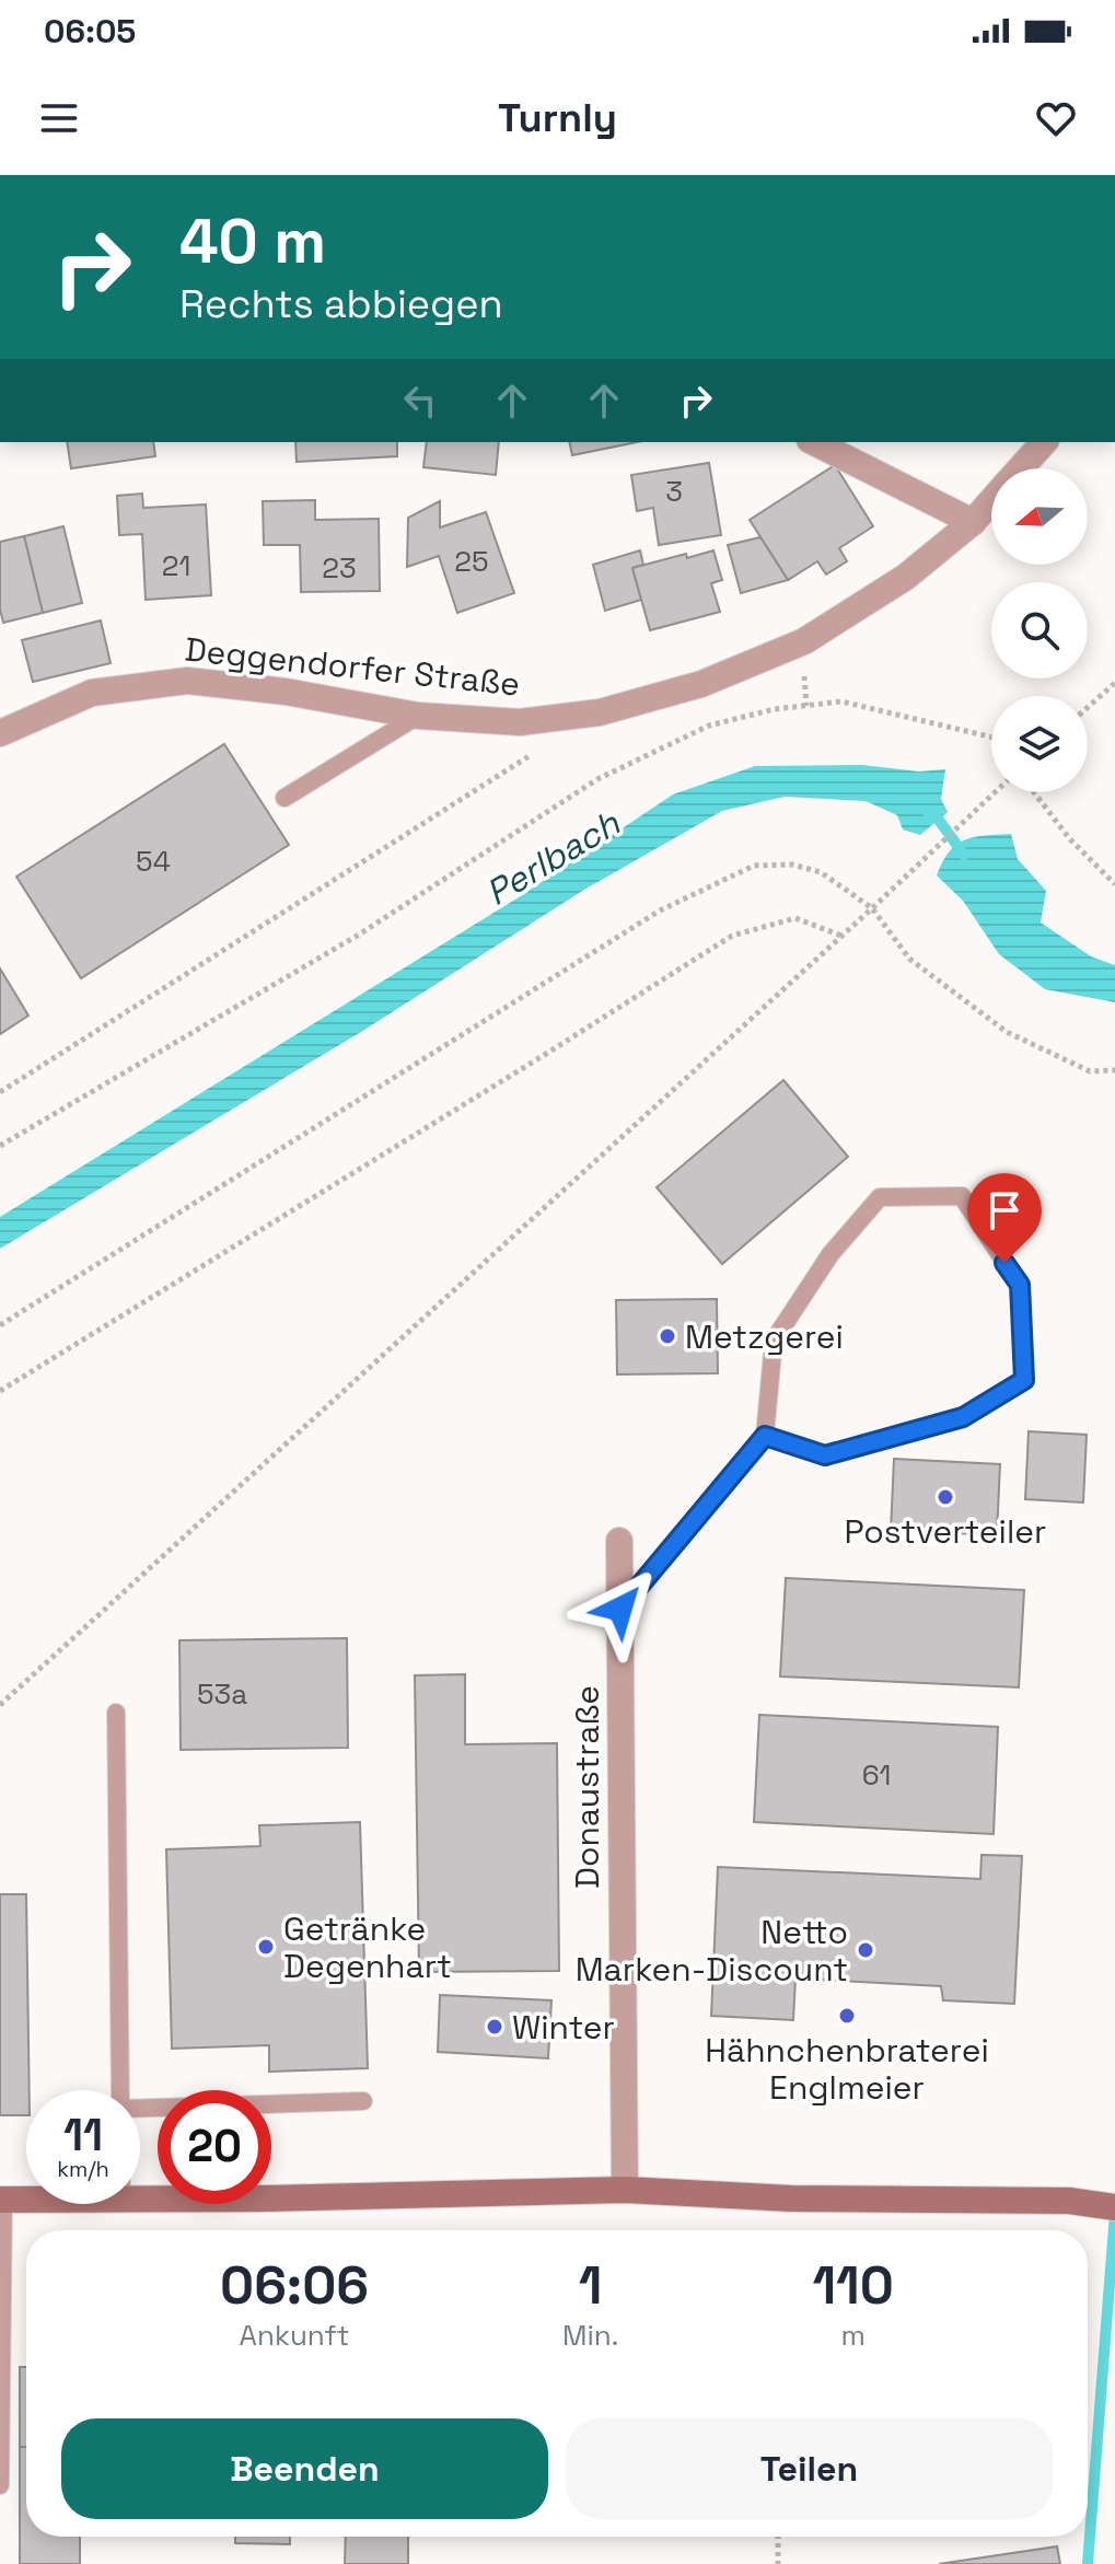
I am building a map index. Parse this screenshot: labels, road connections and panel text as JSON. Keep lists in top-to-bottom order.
{
  "streets": {
    "street": ["Deggendorfer Straße", "Donaustraße"]
  },
  "water": ["Perlbach"],
  "places": [
    "Metzgerei",
    "Postverteiler",
    "Getränke Degenhart",
    "Netto Marken-Discount",
    "Hähnchenbraterei Englmeier",
    "Winter"
  ],
  "house_numbers": [
    "3",
    "25",
    "21",
    "23",
    "54",
    "53a",
    "61"
  ],
  "north": "left",
  "page": {
    "status": "06:05",
    "header": "Turnly",
    "turn": ["40 m", "Rechts abbiegen"],
    "speed": "11 km/h",
    "limit": "20",
    "eta": [
      "06:06",
      "Ankunft",
      "1",
      "Min.",
      "110",
      "m"
    ],
    "buttons": ["Beenden", "Teilen"]
  }
}
